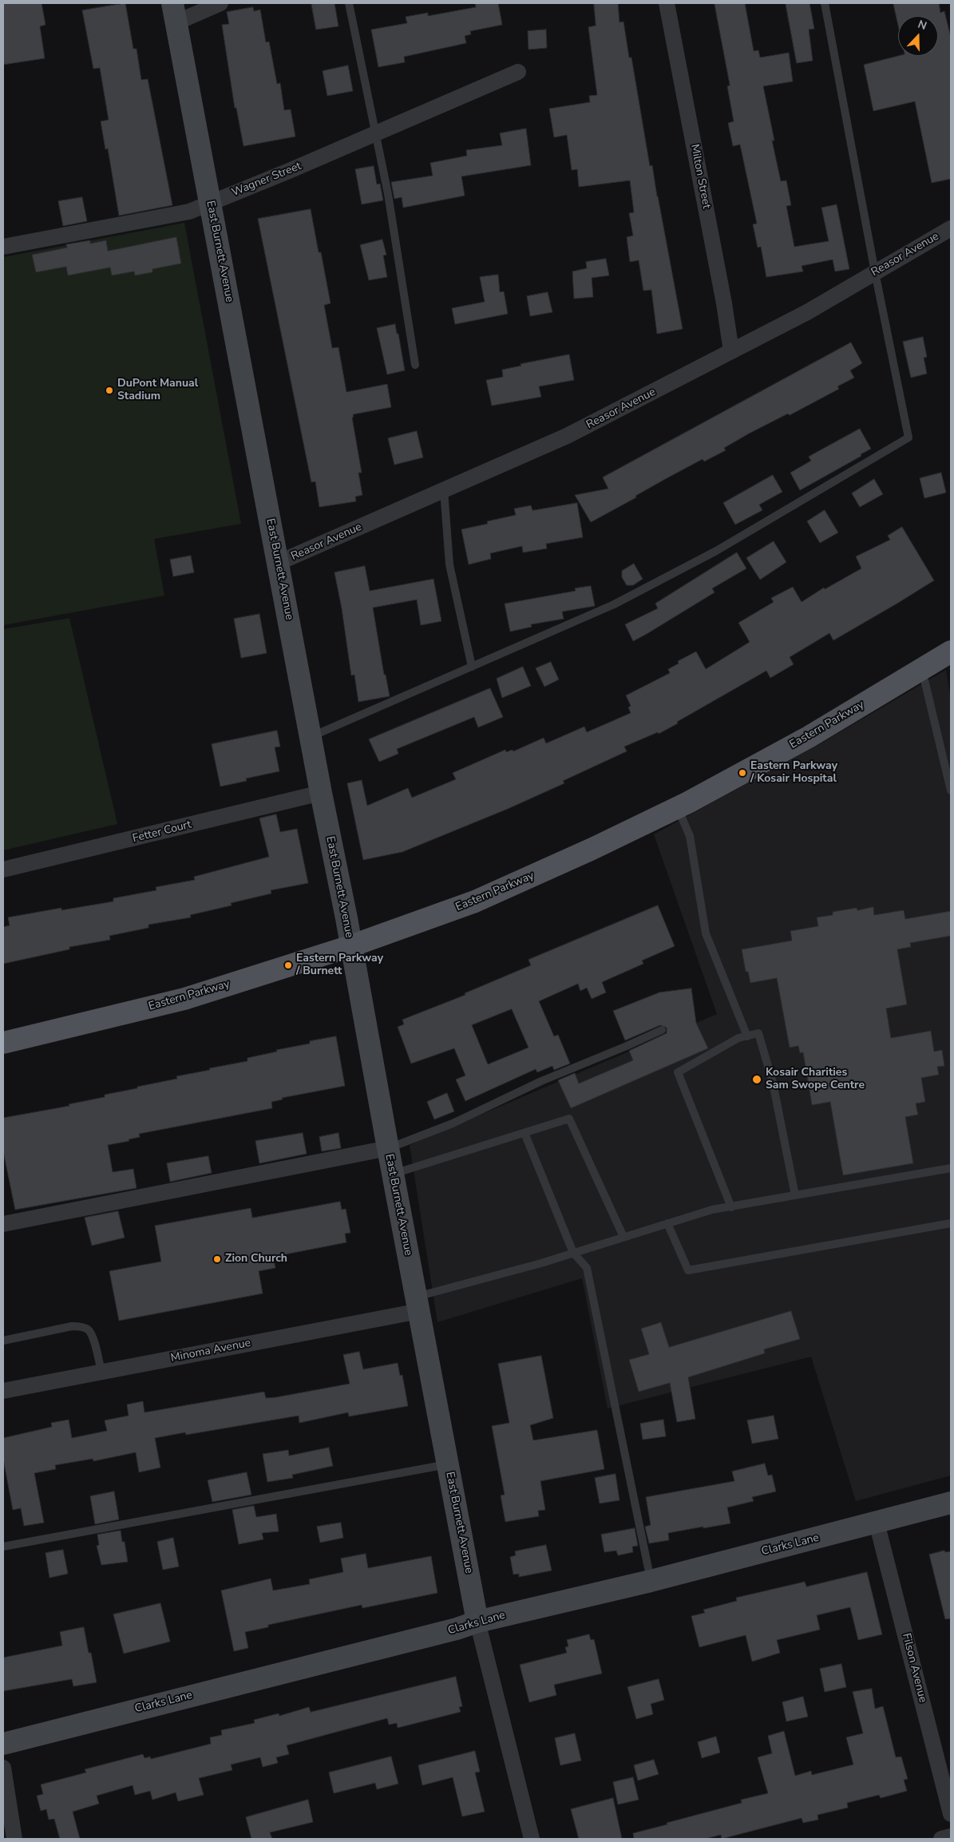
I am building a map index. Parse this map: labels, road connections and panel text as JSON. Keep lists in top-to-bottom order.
{
  "streets": {
    "main road": ["Eastern Parkway"],
    "street": [
      "Milton Street",
      "Wagner Street",
      "East Burnett Avenue",
      "Reasor Avenue",
      "Fetter Court",
      "Minoma Avenue",
      "Clarks Lane",
      "Filson Avenue"
    ]
  },
  "crossings": [
    ["Milton Street", "Reasor Avenue"],
    ["Wagner Street", "East Burnett Avenue"],
    ["East Burnett Avenue", "Reasor Avenue"],
    ["East Burnett Avenue", "Eastern Parkway"],
    ["East Burnett Avenue", "Fetter Court"],
    ["East Burnett Avenue", "Minoma Avenue"],
    ["East Burnett Avenue", "Clarks Lane"],
    ["Clarks Lane", "Filson Avenue"]
  ],
  "places": [
    "DuPont Manual Stadium",
    "Eastern Parkway / Kosair Hospital",
    "Eastern Parkway / Burnett",
    "Kosair Charities Sam Swope Centre",
    "Zion Church"
  ],
  "north": "top"
}
